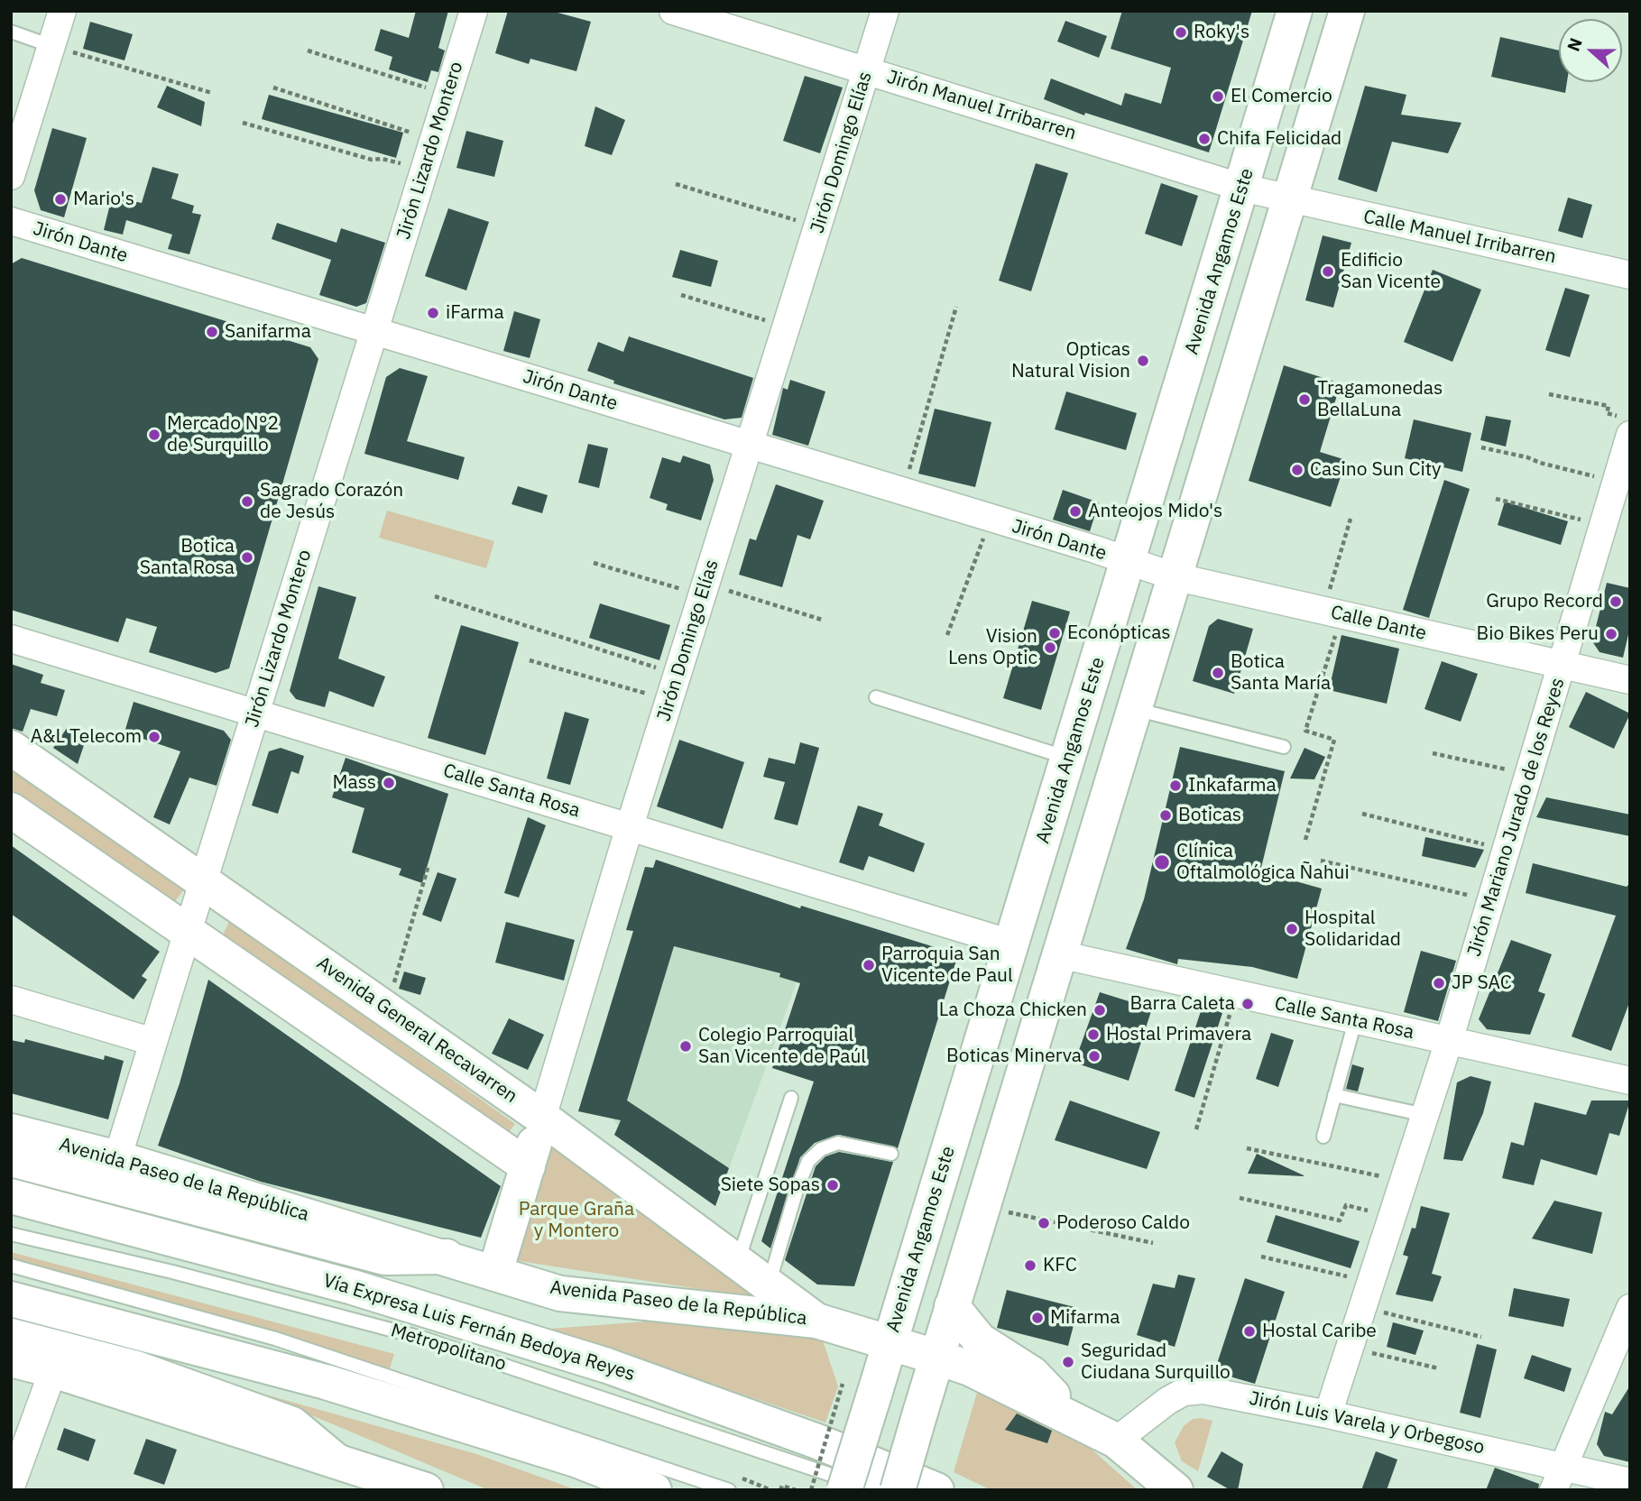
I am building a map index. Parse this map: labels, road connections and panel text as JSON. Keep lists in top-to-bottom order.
{
  "streets": {
    "main road": [
      "Jirón Domingo Elías",
      "Avenida Angamos Este",
      "Avenida General Recavarren",
      "Avenida Paseo de la República",
      "Vía Expresa Luis Fernán Bedoya Reyes"
    ],
    "street": [
      "Jirón Manuel Irribarren",
      "Jirón Lizardo Montero",
      "Calle Manuel Irribarren",
      "Jirón Dante",
      "Calle Dante",
      "Calle Santa Rosa",
      "Jirón Mariano Jurado de los Reyes",
      "Jirón Luis Varela y Orbegoso"
    ],
    "lane": ["Metropolitano"]
  },
  "crossings": [
    ["Jirón Manuel Irribarren", "Jirón Domingo Elías"],
    ["Jirón Manuel Irribarren", "Calle Manuel Irribarren"],
    ["Jirón Manuel Irribarren", "Avenida Angamos Este"],
    ["Jirón Lizardo Montero", "Jirón Dante"],
    ["Jirón Lizardo Montero", "Calle Santa Rosa"],
    ["Jirón Lizardo Montero", "Avenida General Recavarren"],
    ["Jirón Lizardo Montero", "Avenida Paseo de la República"],
    ["Jirón Domingo Elías", "Jirón Dante"],
    ["Jirón Domingo Elías", "Calle Santa Rosa"],
    ["Jirón Domingo Elías", "Avenida General Recavarren"],
    ["Jirón Domingo Elías", "Avenida Paseo de la República"],
    ["Jirón Dante", "Avenida Angamos Este"],
    ["Jirón Dante", "Calle Dante"],
    ["Avenida Angamos Este", "Calle Dante"],
    ["Avenida Angamos Este", "Calle Santa Rosa"],
    ["Avenida Angamos Este", "Avenida Paseo de la República"],
    ["Calle Dante", "Jirón Mariano Jurado de los Reyes"],
    ["Calle Santa Rosa", "Jirón Mariano Jurado de los Reyes"],
    ["Jirón Mariano Jurado de los Reyes", "Jirón Luis Varela y Orbegoso"],
    ["Avenida General Recavarren", "Avenida Paseo de la República"],
    ["Avenida Paseo de la República", "Jirón Luis Varela y Orbegoso"]
  ],
  "parks": ["Parque Graña y Montero"],
  "places": [
    "Roky's",
    "El Comercio",
    "Chifa Felicidad",
    "Mario's",
    "Edificio San Vicente",
    "iFarma",
    "Sanifarma",
    "Opticas Natural Vision",
    "Tragamonedas BellaLuna",
    "Mercado N°2 de Surquillo",
    "Casino Sun City",
    "Sagrado Corazón de Jesús",
    "Anteojos Mido's",
    "Botica Santa Rosa",
    "Grupo Record",
    "Econópticas",
    "Bio Bikes Peru",
    "Vision Lens Optic",
    "Botica Santa María",
    "A&L Telecom",
    "Mass",
    "Inkafarma",
    "Boticas",
    "Clínica Oftalmológica Ñahui",
    "Hospital Solidaridad",
    "Parroquia San Vicente de Paul",
    "JP SAC",
    "Barra Caleta",
    "La Choza Chicken",
    "Hostal Primavera",
    "Colegio Parroquial San Vicente de Paúl",
    "Boticas Minerva",
    "Siete Sopas",
    "Poderoso Caldo",
    "KFC",
    "Mifarma",
    "Hostal Caribe",
    "Seguridad Ciudana Surquillo"
  ],
  "north": "left"
}
